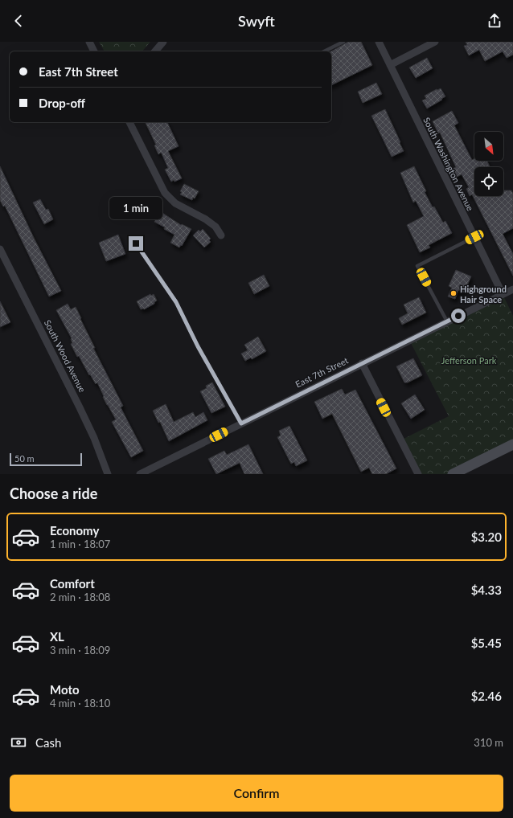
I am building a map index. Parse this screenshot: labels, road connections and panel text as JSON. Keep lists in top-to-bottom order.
{
  "streets": {
    "street": ["South Washington Avenue", "South Wood Avenue", "East 7th Street"]
  },
  "crossings": [
    ["South Washington Avenue", "East 7th Street"]
  ],
  "parks": ["Jefferson Park"],
  "places": ["Highground Hair Space"],
  "scale_bar": "50 m",
  "north": "bottom right",
  "page": {
    "header": "Swyft",
    "banner": ["East 7th Street", "Drop-off"],
    "bubble": "1 min",
    "scale": "50 m",
    "heading": "Choose a ride",
    "list": [
      {
        "name": "Economy",
        "note": "1 min · 18:07",
        "value": "$3.20"
      },
      {
        "name": "Comfort",
        "note": "2 min · 18:08",
        "value": "$4.33"
      },
      {
        "name": "XL",
        "note": "3 min · 18:09",
        "value": "$5.45"
      },
      {
        "name": "Moto",
        "note": "4 min · 18:10",
        "value": "$2.46"
      }
    ],
    "pay": ["Cash", "310 m"],
    "buttons": "Confirm"
  }
}
